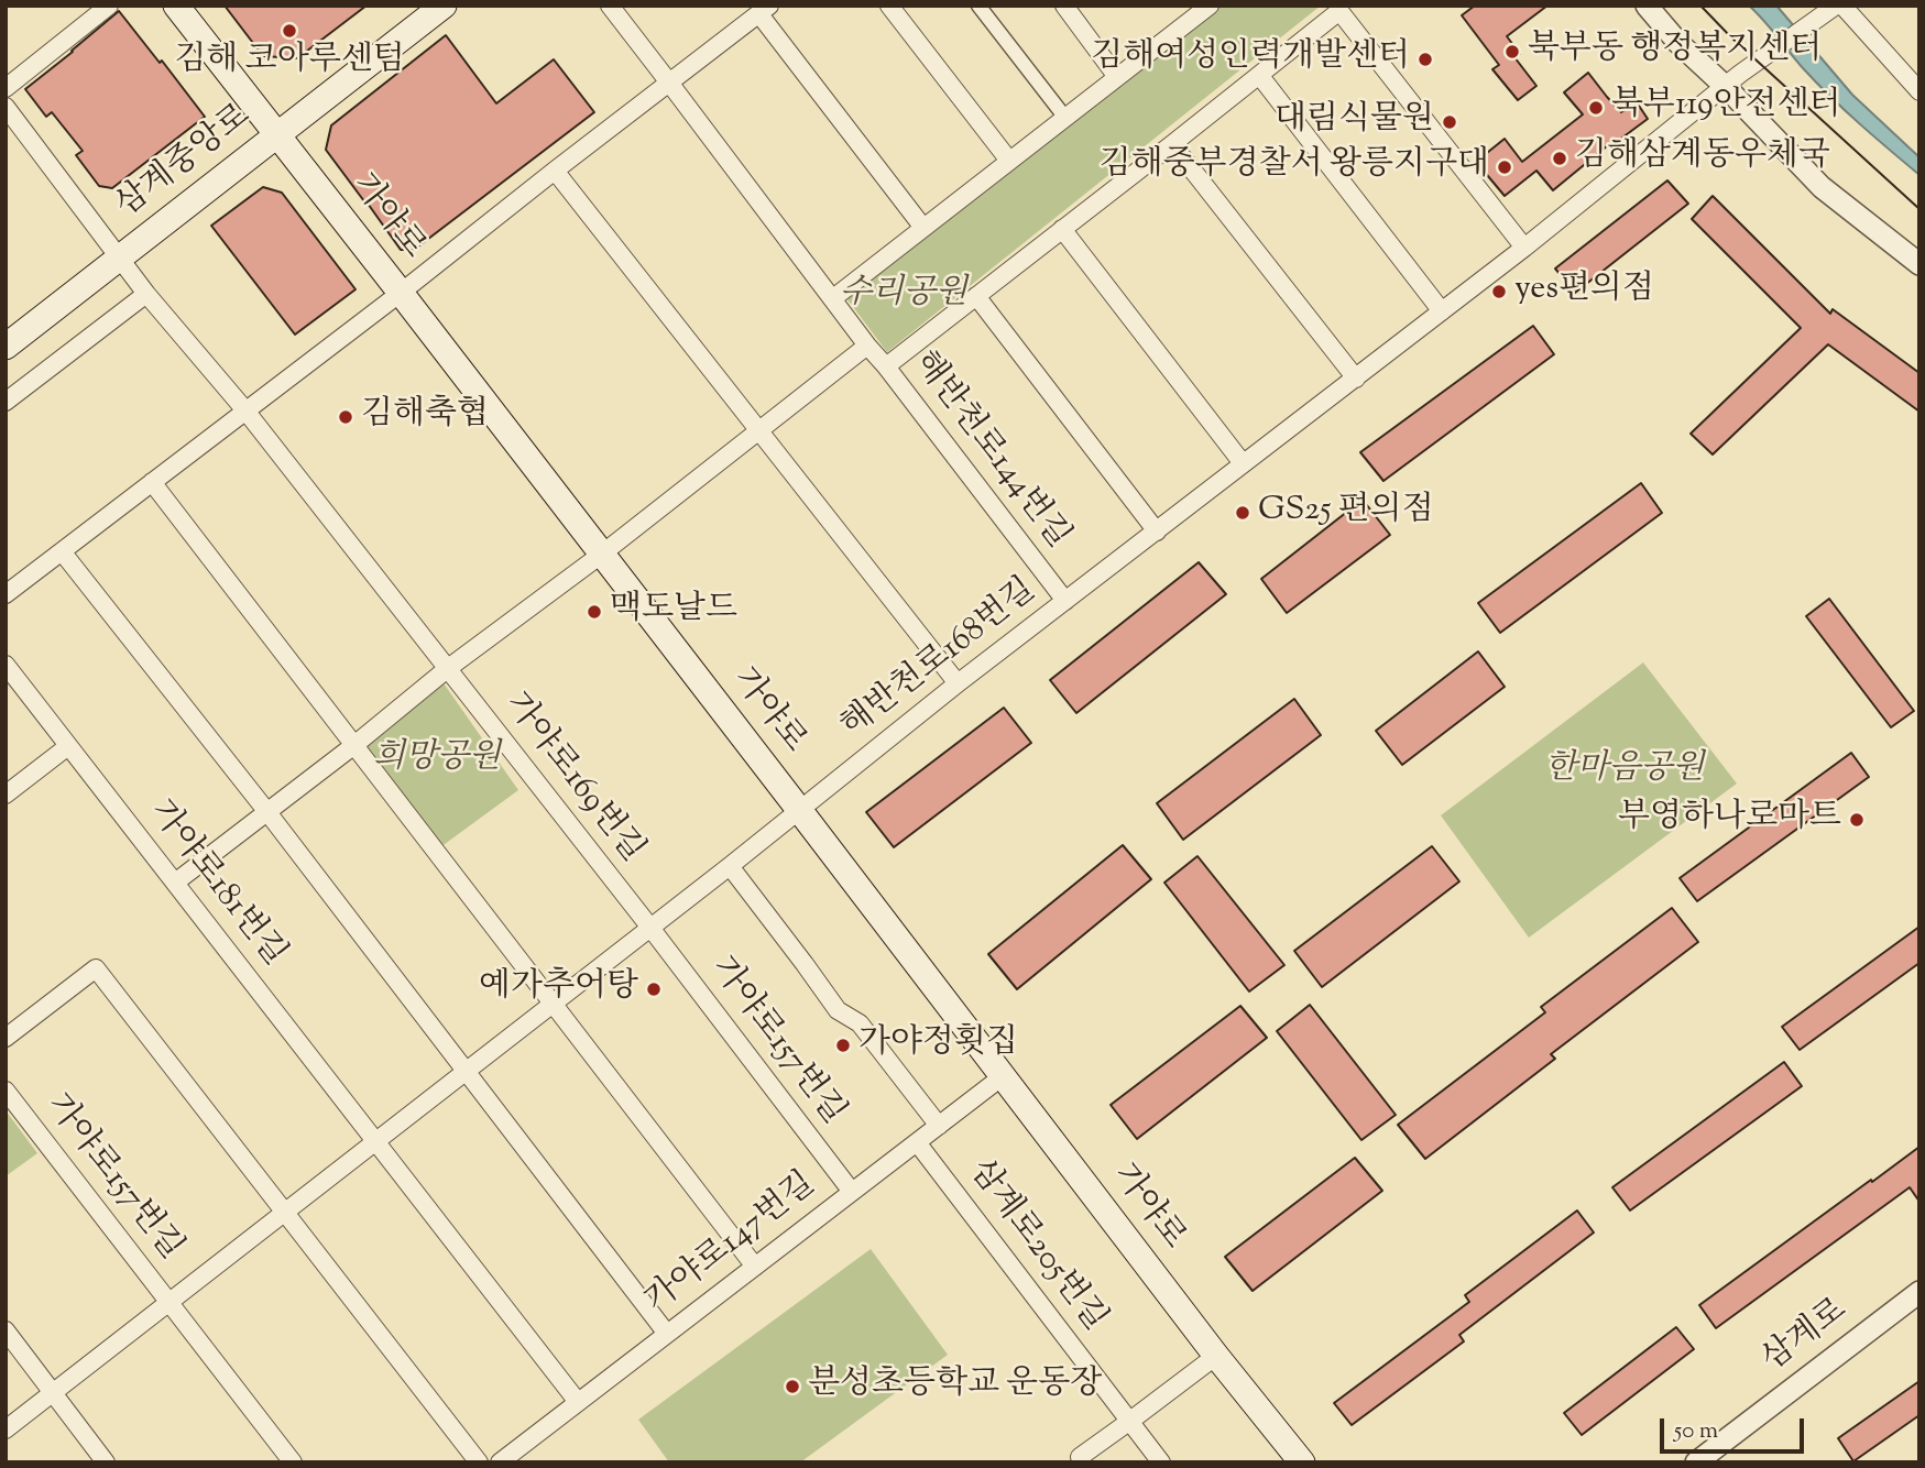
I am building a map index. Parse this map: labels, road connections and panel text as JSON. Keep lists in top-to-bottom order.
{
  "streets": {
    "main road": ["삼계중앙로", "가야로"],
    "street": [
      "해반천로144번길",
      "해반천로168번길",
      "가야로169번길",
      "가야로181번길",
      "가야로157번길",
      "가야로147번길",
      "삼계로205번길",
      "삼계로"
    ]
  },
  "crossings": [
    ["삼계중앙로", "가야로"],
    ["가야로", "해반천로168번길"],
    ["가야로", "가야로157번길"],
    ["가야로", "가야로147번길"],
    ["해반천로144번길", "해반천로168번길"],
    ["해반천로168번길", "가야로157번길"],
    ["가야로169번길", "가야로157번길"],
    ["가야로181번길", "가야로157번길"],
    ["가야로157번길", "가야로147번길"],
    ["가야로147번길", "삼계로205번길"]
  ],
  "parks": ["수리공원", "희망공원", "한마음공원"],
  "places": [
    "김해 코아루센텀",
    "북부동 행정복지센터",
    "김해여성인력개발센터",
    "북부119안전센터",
    "대림식물원",
    "김해삼계동우체국",
    "김해중부경찰서 왕릉지구대",
    "yes편의점",
    "김해축협",
    "GS25 편의점",
    "맥도날드",
    "부영하나로마트",
    "예가추어탕",
    "가야정횟집",
    "분성초등학교 운동장"
  ],
  "scale_bar": "50 m"
}
